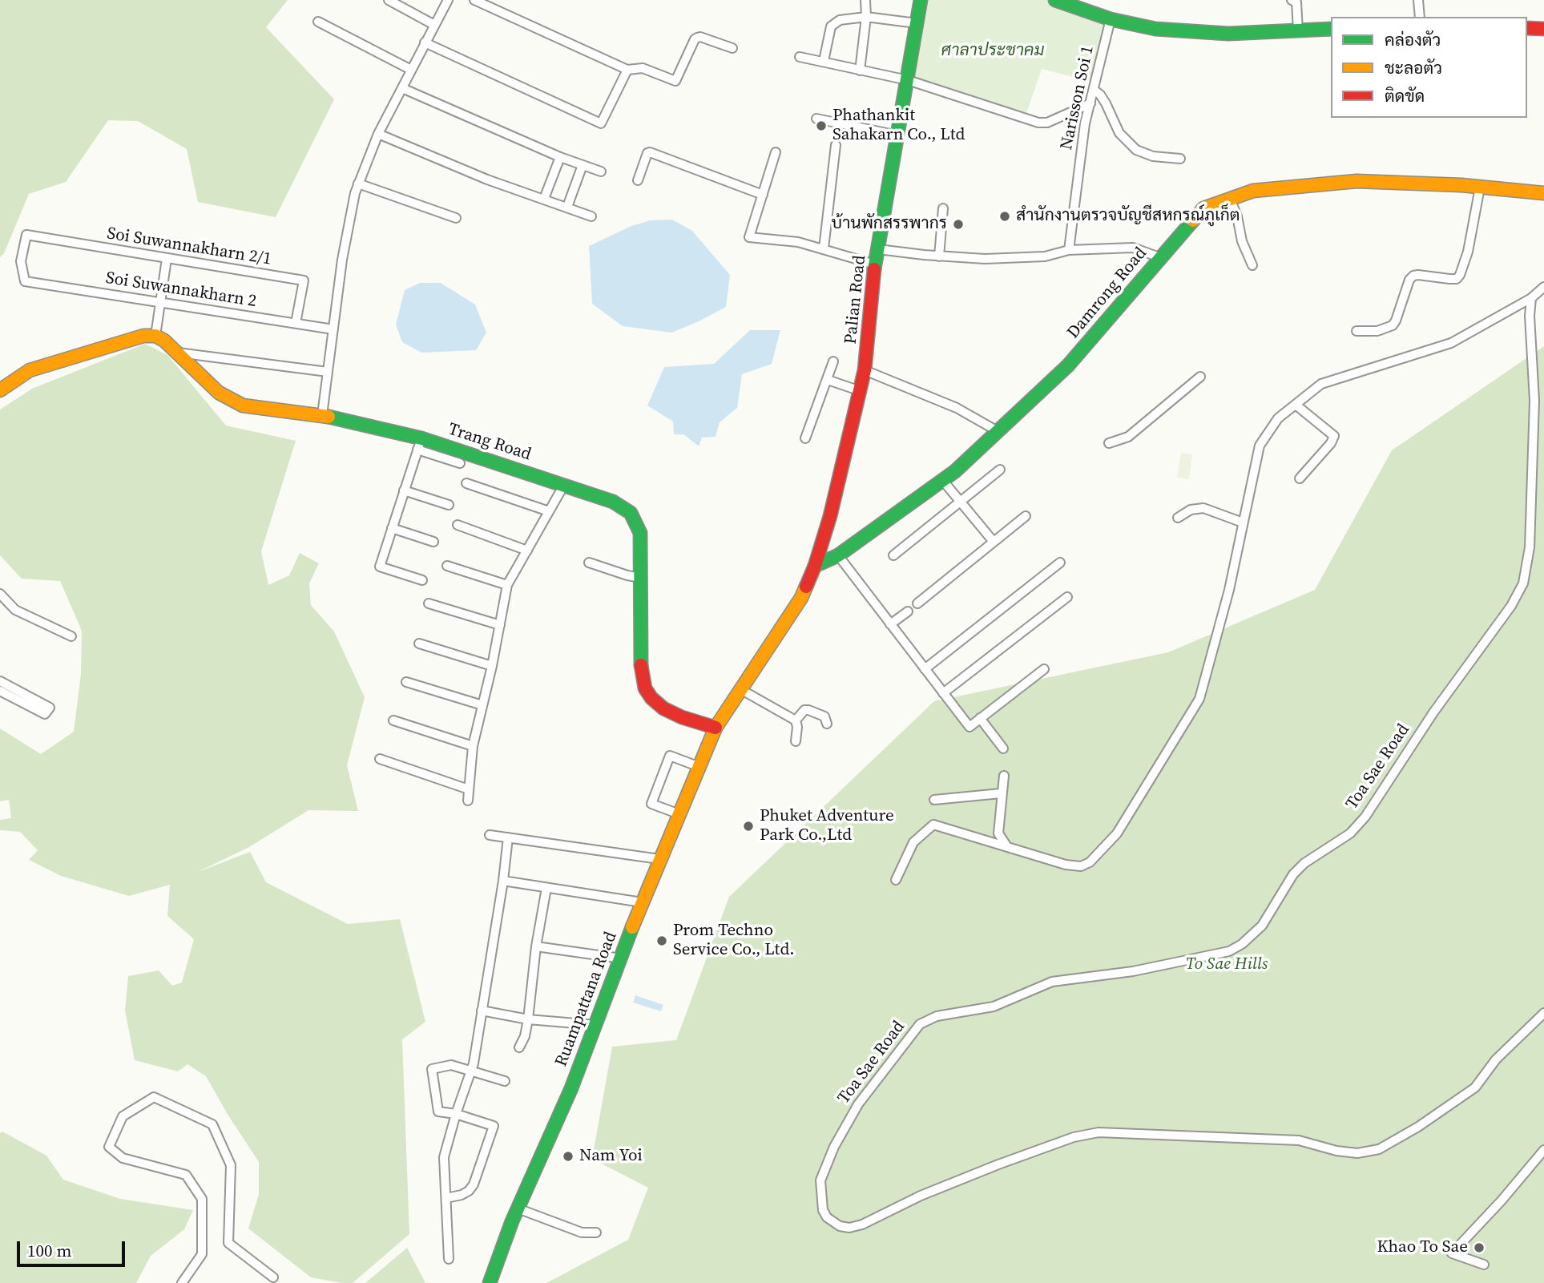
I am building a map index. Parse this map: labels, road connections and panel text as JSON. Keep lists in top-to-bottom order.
{
  "streets": {
    "street": [
      "Narisson Soi 1",
      "Soi Suwannakharn 2/1",
      "Soi Suwannakharn 2",
      "Damrong Road",
      "Palian Road",
      "Trang Road",
      "Toa Sae Road",
      "Ruampattana Road"
    ]
  },
  "crossings": [
    ["Soi Suwannakharn 2/1", "Soi Suwannakharn 2"],
    ["Damrong Road", "Palian Road"],
    ["Trang Road", "Ruampattana Road"]
  ],
  "parks": ["ศาลาประชาคม", "To Sae Hills"],
  "places": [
    "Phathankit Sahakarn Co., Ltd",
    "สำนักงานตรวจบัญชีสหกรณ์ภูเก็ต",
    "บ้านพักสรรพากร",
    "Phuket Adventure Park Co.,Ltd",
    "Prom Techno Service Co., Ltd.",
    "Nam Yoi",
    "Khao To Sae"
  ],
  "legend": ["คล่องตัว", "ชะลอตัว", "ติดขัด"],
  "scale_bar": "100 m"
}
